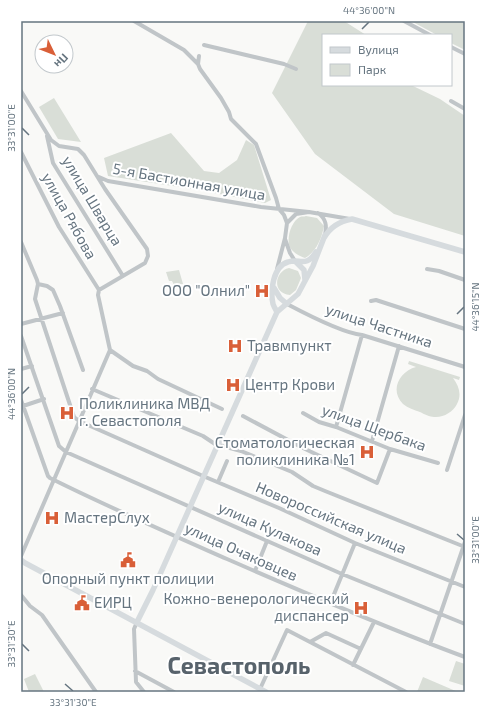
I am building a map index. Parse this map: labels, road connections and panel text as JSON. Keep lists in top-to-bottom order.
{
  "streets": {
    "street": [
      "5-я Бастионная улица",
      "улица Шварца",
      "улица Рябова",
      "улица Частника",
      "улица Щербака",
      "Новороссийская улица",
      "улица Кулакова",
      "улица Очаковцев"
    ]
  },
  "districts": ["Севастополь"],
  "places": {
    "hospital": [
      "ООО \"Олнил\"",
      "Травмпункт",
      "Центр Крови",
      "Поликлиника МВД г. Севастополя",
      "Стоматологическая поликлиника №1",
      "МастерСлух",
      "Кожно-венерологический диспансер"
    ],
    "public building": ["Опорный пункт полиции", "ЕИРЦ"]
  },
  "legend": ["Вулиця", "Парк"],
  "north": "bottom right",
  "coordinates": [
    "44°36'00\"N",
    "33°31'00\"E",
    "44°36'15\"N",
    "33°31'30\"E"
  ]
}
